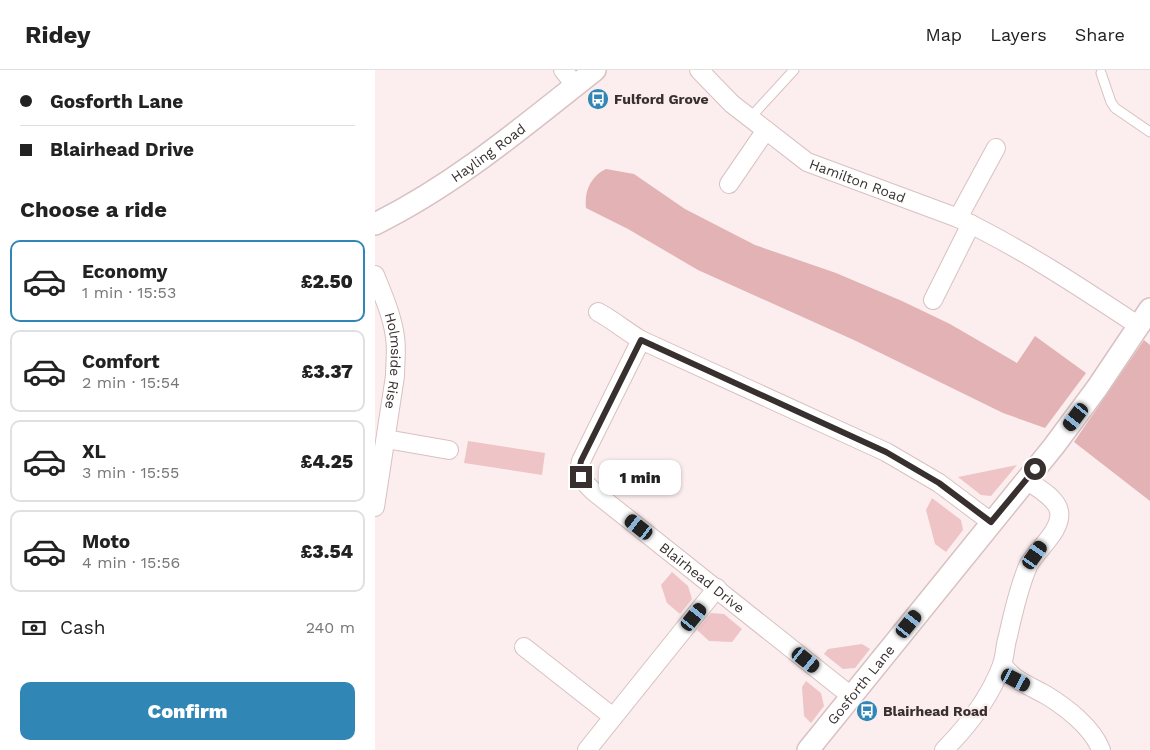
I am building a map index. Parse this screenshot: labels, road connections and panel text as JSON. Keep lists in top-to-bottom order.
{
  "streets": {
    "street": [
      "Hayling Road",
      "Hamilton Road",
      "Holmside Rise",
      "Blairhead Drive",
      "Gosforth Lane"
    ]
  },
  "crossings": [
    ["Hamilton Road", "Gosforth Lane"],
    ["Blairhead Drive", "Gosforth Lane"]
  ],
  "places": {
    "bus stop": ["Fulford Grove", "Blairhead Road"]
  },
  "page": {
    "header": "Ridey",
    "nav": ["Map", "Layers", "Share"],
    "banner": ["Gosforth Lane", "Blairhead Drive"],
    "heading": "Choose a ride",
    "list": [
      {
        "name": "Economy",
        "note": "1 min · 15:53",
        "value": "£2.50"
      },
      {
        "name": "Comfort",
        "note": "2 min · 15:54",
        "value": "£3.37"
      },
      {
        "name": "XL",
        "note": "3 min · 15:55",
        "value": "£4.25"
      },
      {
        "name": "Moto",
        "note": "4 min · 15:56",
        "value": "£3.54"
      }
    ],
    "bubble": "1 min",
    "pay": ["Cash", "240 m"],
    "buttons": "Confirm"
  }
}
